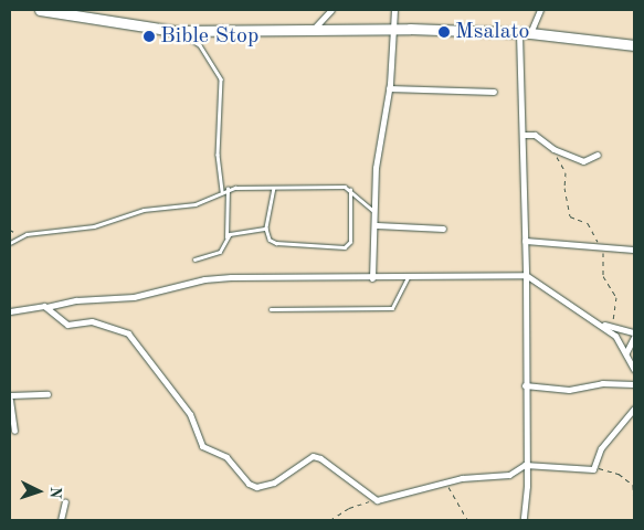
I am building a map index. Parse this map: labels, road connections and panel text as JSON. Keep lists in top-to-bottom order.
{
  "places": ["Msalato", "Bible Stop"],
  "north": "right"
}
